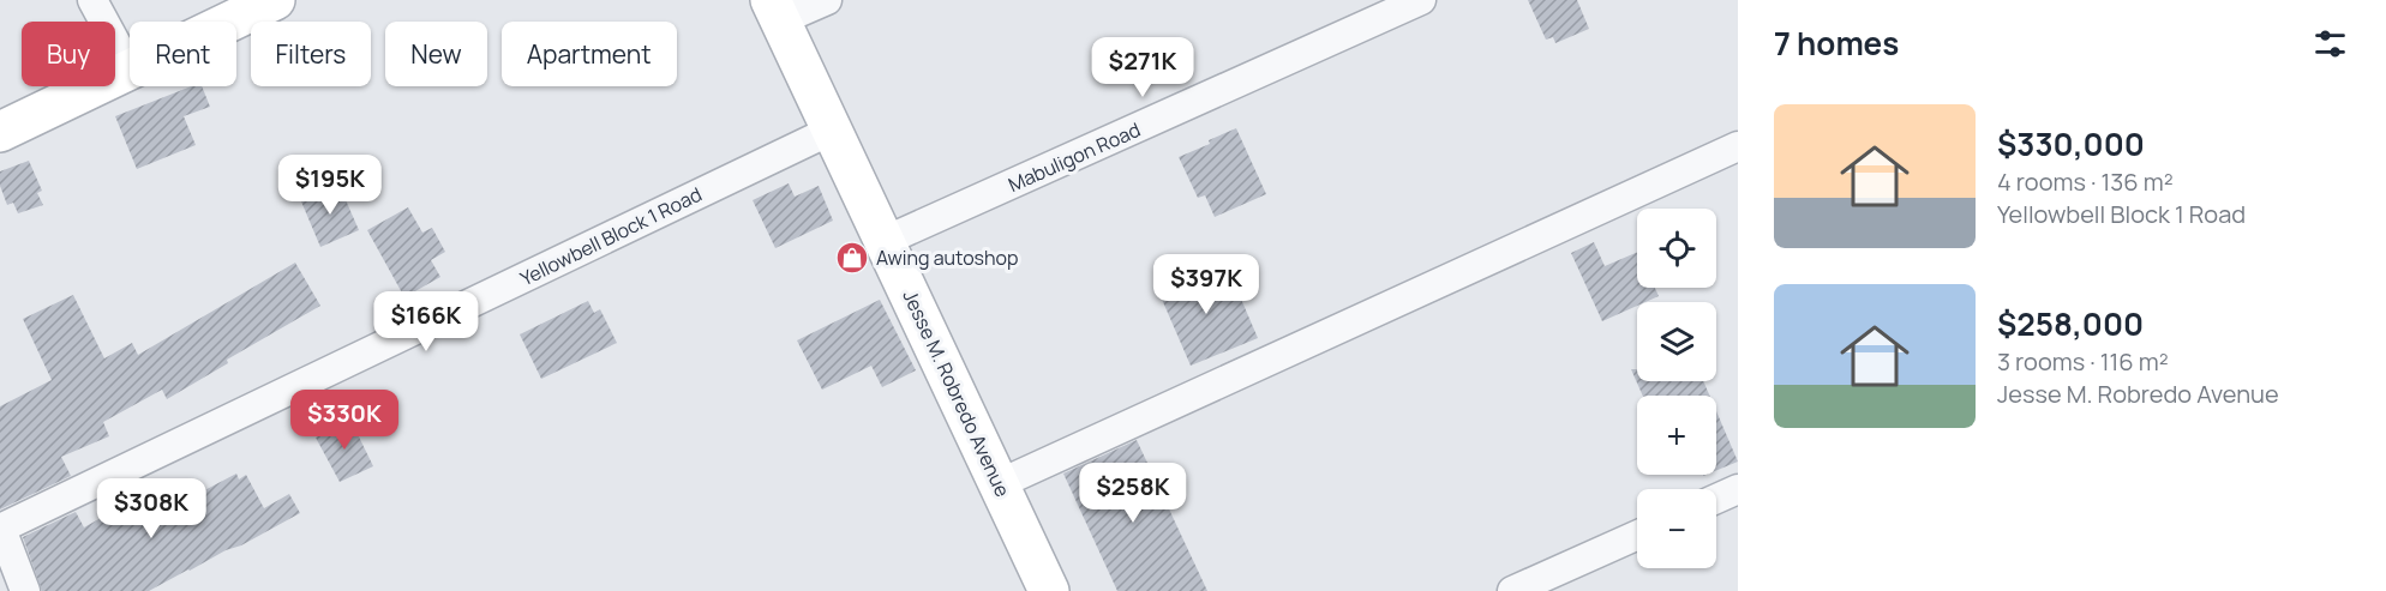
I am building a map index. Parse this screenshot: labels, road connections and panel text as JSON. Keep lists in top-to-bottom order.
{
  "streets": {
    "main road": ["Jesse M. Robredo Avenue"],
    "street": ["Mabuligon Road", "Yellowbell Block 1 Road"]
  },
  "crossings": [
    ["Mabuligon Road", "Jesse M. Robredo Avenue"],
    ["Yellowbell Block 1 Road", "Jesse M. Robredo Avenue"]
  ],
  "places": {
    "shop": ["Awing autoshop"]
  },
  "page": {
    "heading": "7 homes",
    "chip": [
      "Buy",
      "Rent",
      "Filters",
      "New",
      "Apartment"
    ],
    "price": [
      "$271K",
      "$195K",
      "$397K",
      "$166K",
      "$330K",
      "$258K",
      "$308K"
    ],
    "list": [
      {
        "name": "$330,000",
        "note": "4 rooms · 136 m² · Yellowbell Block 1 Road"
      },
      {
        "name": "$258,000",
        "note": "3 rooms · 116 m² · Jesse M. Robredo Avenue"
      }
    ],
    "map_buttons": ["+", "−"]
  }
}
